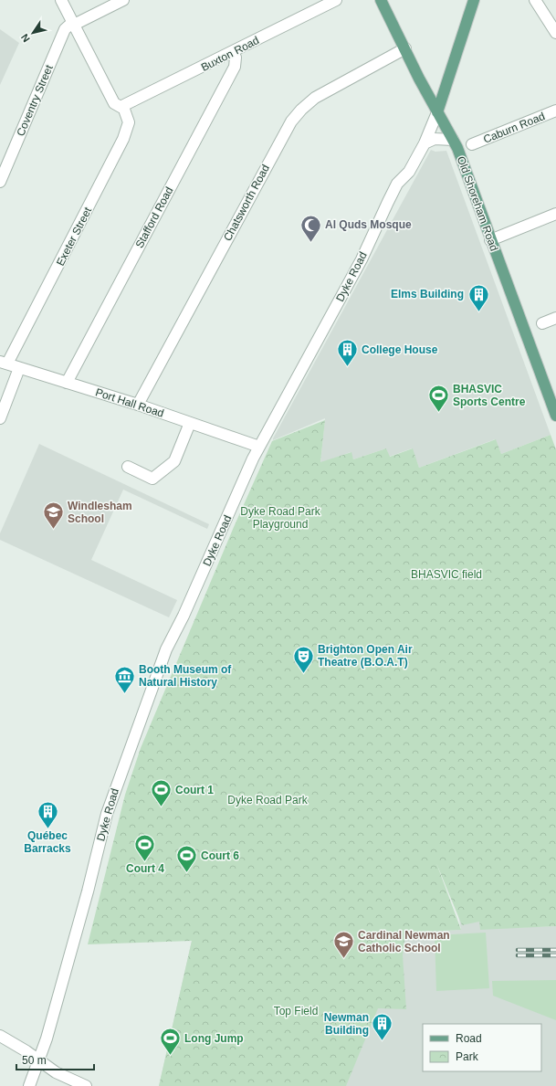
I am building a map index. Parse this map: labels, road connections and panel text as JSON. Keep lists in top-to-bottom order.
{
  "streets": {
    "main road": ["Old Shoreham Road", "Dyke Road"],
    "street": [
      "Buxton Road",
      "Coventry Street",
      "Caburn Road",
      "Chatsworth Road",
      "Stafford Road",
      "Exeter Street",
      "Port Hall Road"
    ]
  },
  "crossings": [
    ["Buxton Road", "Stafford Road"],
    ["Buxton Road", "Exeter Street"],
    ["Chatsworth Road", "Old Shoreham Road"],
    ["Chatsworth Road", "Port Hall Road"],
    ["Old Shoreham Road", "Dyke Road"],
    ["Stafford Road", "Port Hall Road"],
    ["Exeter Street", "Port Hall Road"],
    ["Dyke Road", "Port Hall Road"]
  ],
  "parks": [
    "Dyke Road Park Playground",
    "BHASVIC field",
    "Dyke Road Park",
    "Top Field"
  ],
  "places": {
    "mosque": ["Al Quds Mosque"],
    "building": [
      "Elms Building",
      "College House",
      "Québec Barracks",
      "Newman Building"
    ],
    "sports": [
      "BHASVIC Sports Centre",
      "Court 1",
      "Court 4",
      "Court 6",
      "Long Jump"
    ],
    "school or university": ["Windlesham School", "Cardinal Newman Catholic School"],
    "theatre": ["Brighton Open Air Theatre (B.O.A.T)"],
    "museum": ["Booth Museum of Natural History"]
  },
  "legend": ["Road", "Park"],
  "scale_bar": "50 m",
  "north": "bottom left"
}
